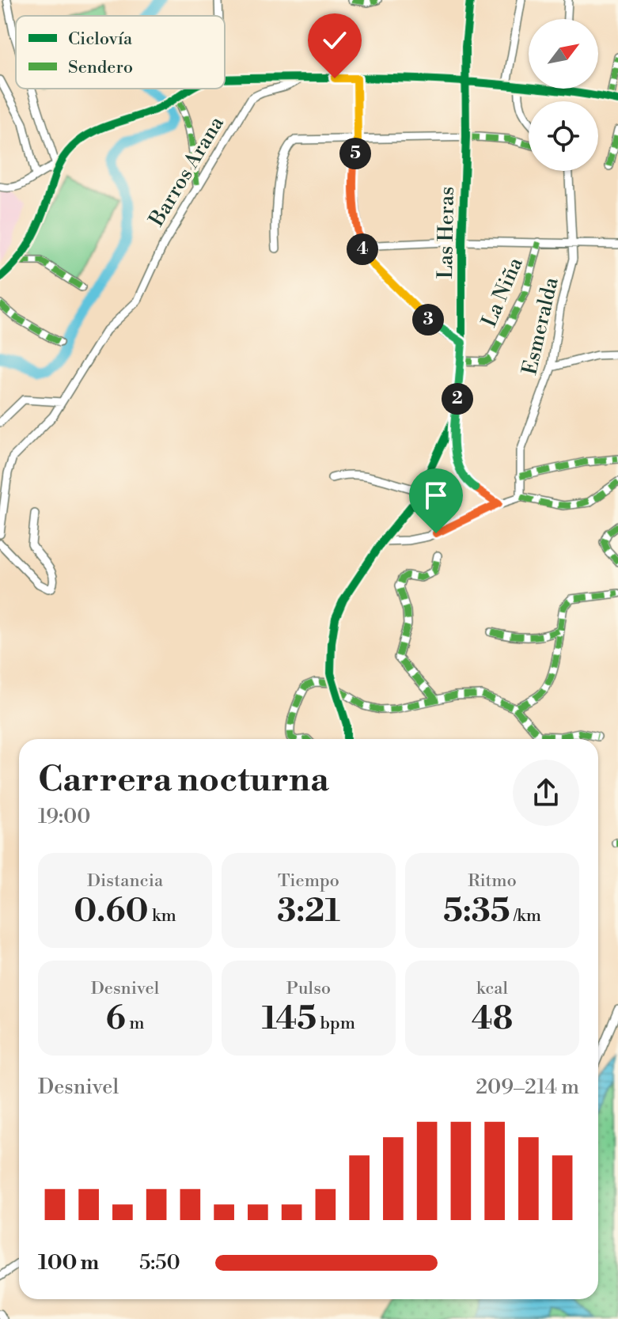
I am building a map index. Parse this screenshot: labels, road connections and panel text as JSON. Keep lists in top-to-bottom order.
{
  "streets": {
    "street": [
      "Barros Arana",
      "Las Heras",
      "La Niña",
      "Esmeralda"
    ]
  },
  "crossings": [
    ["Las Heras", "La Niña"]
  ],
  "legend": ["Ciclovía", "Sendero"],
  "north": "top right",
  "page": {
    "pins": [
      "5",
      "4",
      "3",
      "2"
    ],
    "heading": ["Carrera nocturna", "19:00"],
    "stats": [
      ["Distancia", "0.60 km"],
      ["Tiempo", "3:21"],
      ["Ritmo", "5:35 /km"],
      ["Desnivel", "6 m"],
      ["Pulso", "145 bpm"],
      ["kcal", "48"]
    ],
    "chart": ["Desnivel", "209–214 m"],
    "list": [
      {
        "name": "100 m",
        "note": "5:50"
      }
    ]
  }
}
